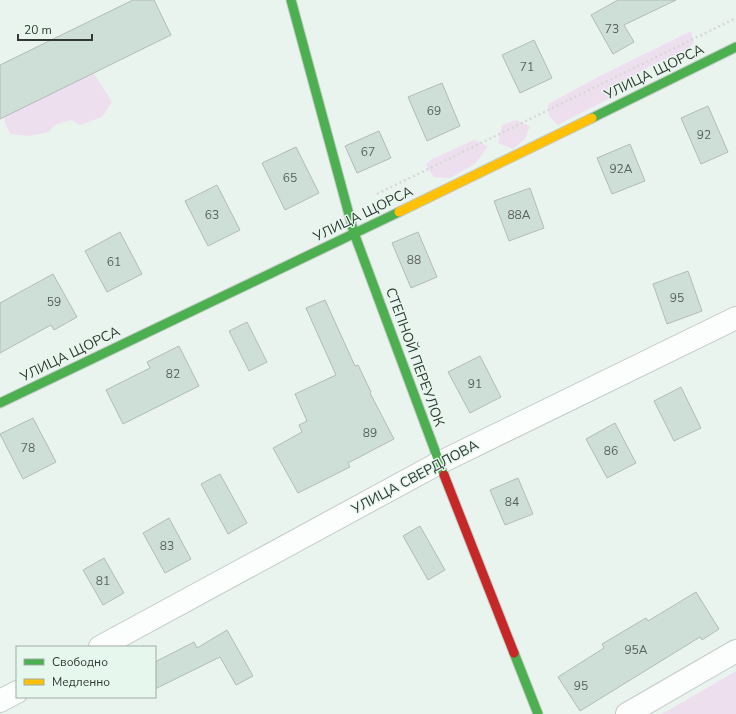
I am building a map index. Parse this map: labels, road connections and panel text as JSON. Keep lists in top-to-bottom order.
{
  "streets": {
    "street": ["УЛИЦА ЩОРСА", "СТЕПНОЙ ПЕРЕУЛОК", "УЛИЦА СВЕРДЛОВА"]
  },
  "crossings": [
    ["УЛИЦА ЩОРСА", "СТЕПНОЙ ПЕРЕУЛОК"],
    ["СТЕПНОЙ ПЕРЕУЛОК", "УЛИЦА СВЕРДЛОВА"]
  ],
  "house_numbers": [
    "73",
    "71",
    "69",
    "92",
    "67",
    "92А",
    "65",
    "63",
    "88А",
    "88",
    "61",
    "95",
    "59",
    "82",
    "91",
    "89",
    "78",
    "86",
    "84",
    "83",
    "81",
    "95А",
    "95"
  ],
  "legend": ["Свободно", "Медленно"],
  "scale_bar": "20 m"
}
